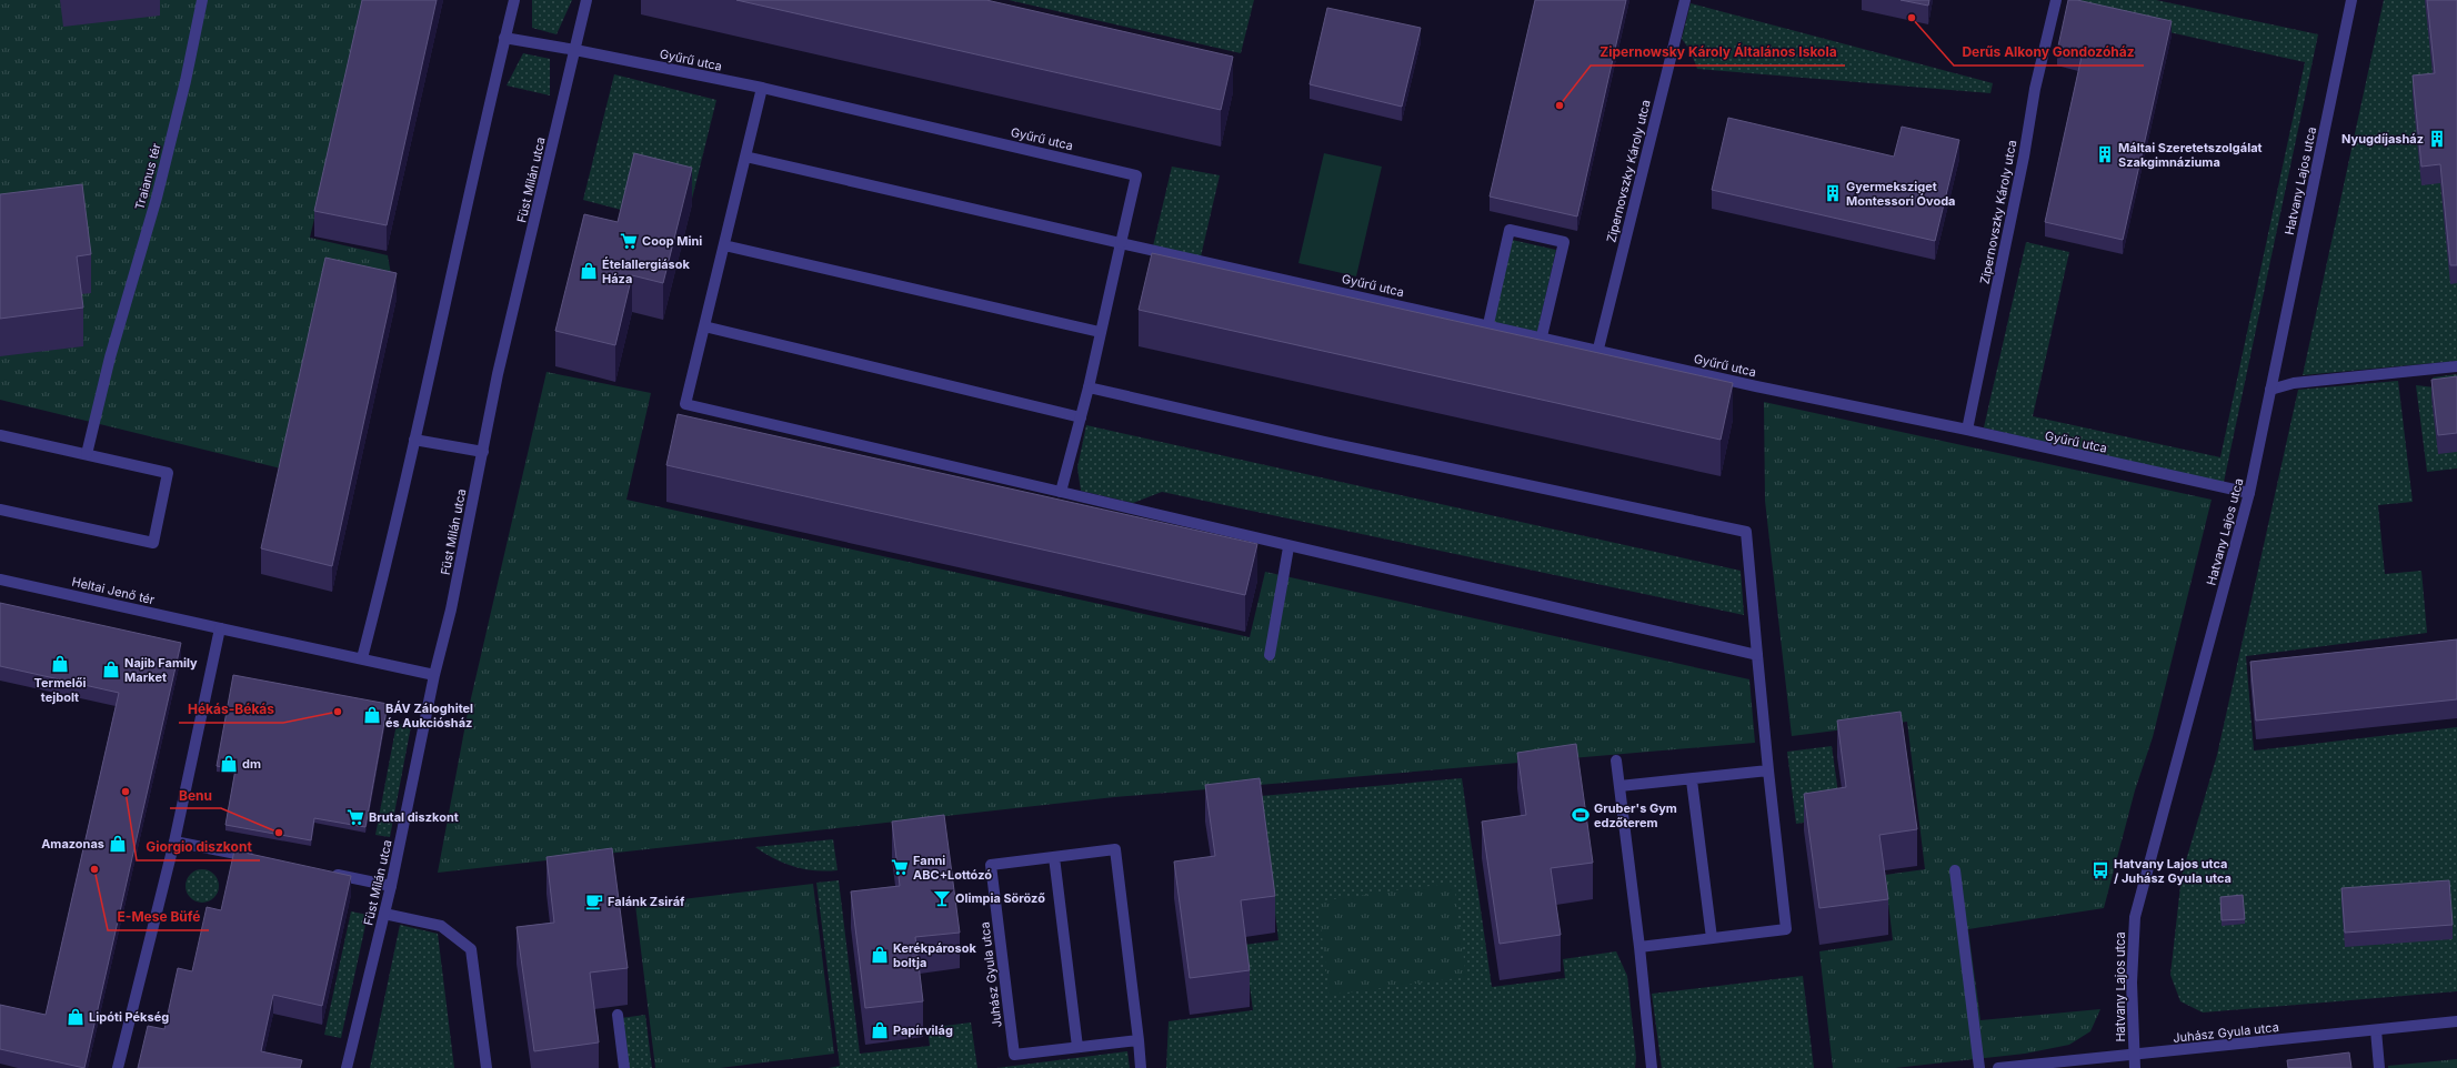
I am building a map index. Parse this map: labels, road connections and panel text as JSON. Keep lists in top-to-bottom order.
{
  "streets": {
    "street": [
      "Gyűrű utca",
      "Zipernovszky Károly utca",
      "Traianus tér",
      "Füst Milán utca",
      "Hatvany Lajos utca",
      "Heltai Jenő tér",
      "Juhász Gyula utca"
    ]
  },
  "crossings": [
    ["Gyűrű utca", "Zipernovszky Károly utca"],
    ["Gyűrű utca", "Füst Milán utca"],
    ["Gyűrű utca", "Hatvany Lajos utca"],
    ["Füst Milán utca", "Heltai Jenő tér"],
    ["Hatvany Lajos utca", "Juhász Gyula utca"]
  ],
  "places": {
    "other": [
      "Derűs Alkony Gondozóház",
      "Zipernowsky Károly Általános Iskola",
      "Hékás-Békás",
      "Giorgio diszkont",
      "Benu",
      "E-Mese Büfé"
    ],
    "building": ["Nyugdíjasház", "Máltai Szeretetszolgálat Szakgimnáziuma", "Gyermeksziget Montessori Óvoda"],
    "supermarket": ["Coop Mini", "Brutal diszkont", "Fanni ABC+Lottózó"],
    "shop": [
      "Ételallergiások Háza",
      "Termelői tejbolt",
      "Najib Family Market",
      "BÁV Záloghitel és Aukciósház",
      "dm",
      "Amazonas",
      "Kerékpárosok boltja",
      "Lipóti Pékség",
      "Papírvilág"
    ],
    "sports": ["Gruber's Gym edzőterem"],
    "bus stop": ["Hatvany Lajos utca / Juhász Gyula utca"],
    "bar": ["Olimpia Söröző"],
    "cafe": ["Falánk Zsiráf"]
  }
}
